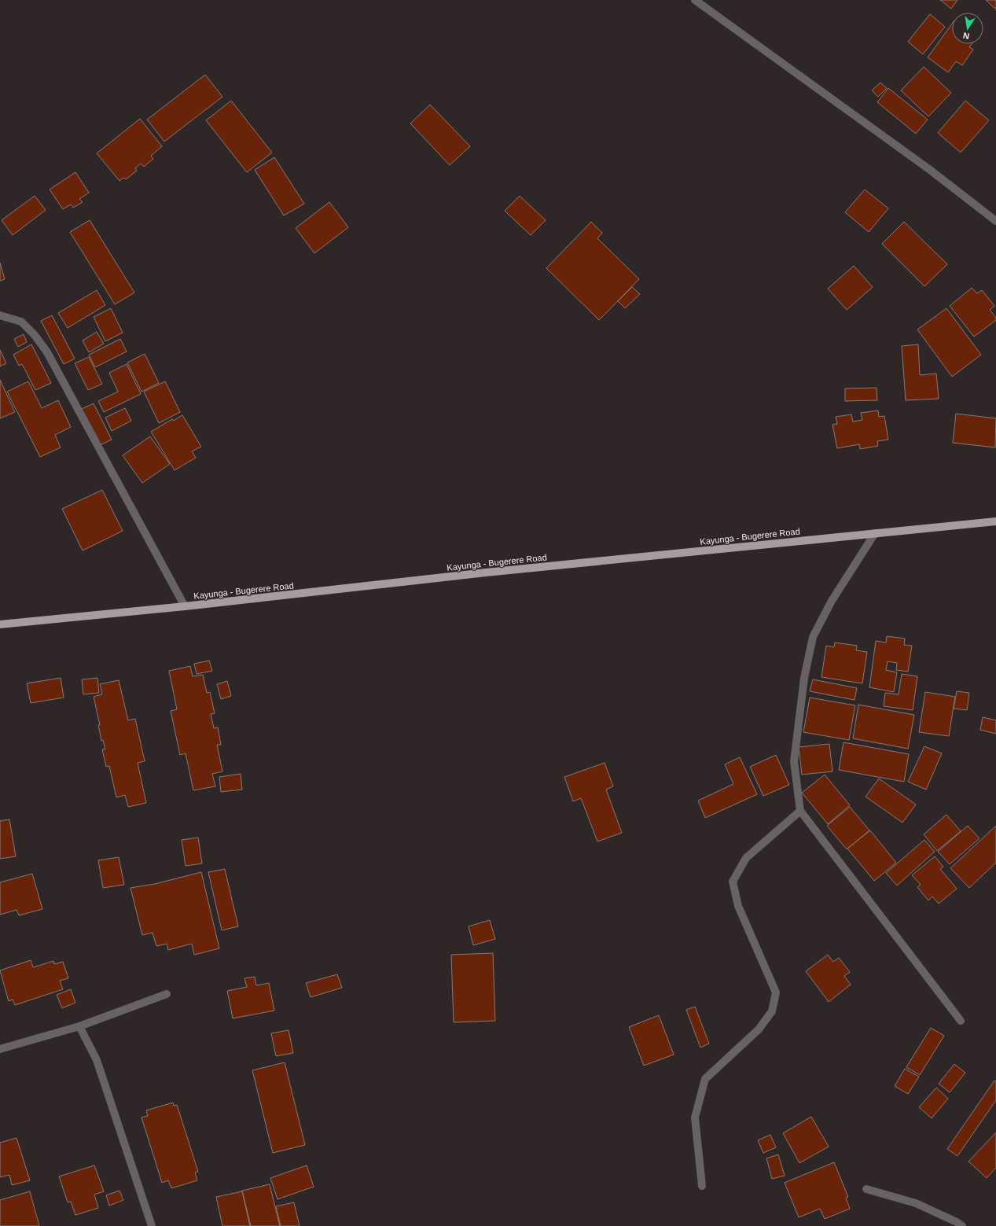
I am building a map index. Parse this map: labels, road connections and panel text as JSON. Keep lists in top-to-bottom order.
{
  "streets": {
    "main road": ["Kayunga - Bugerere Road"]
  },
  "north": "bottom"
}
